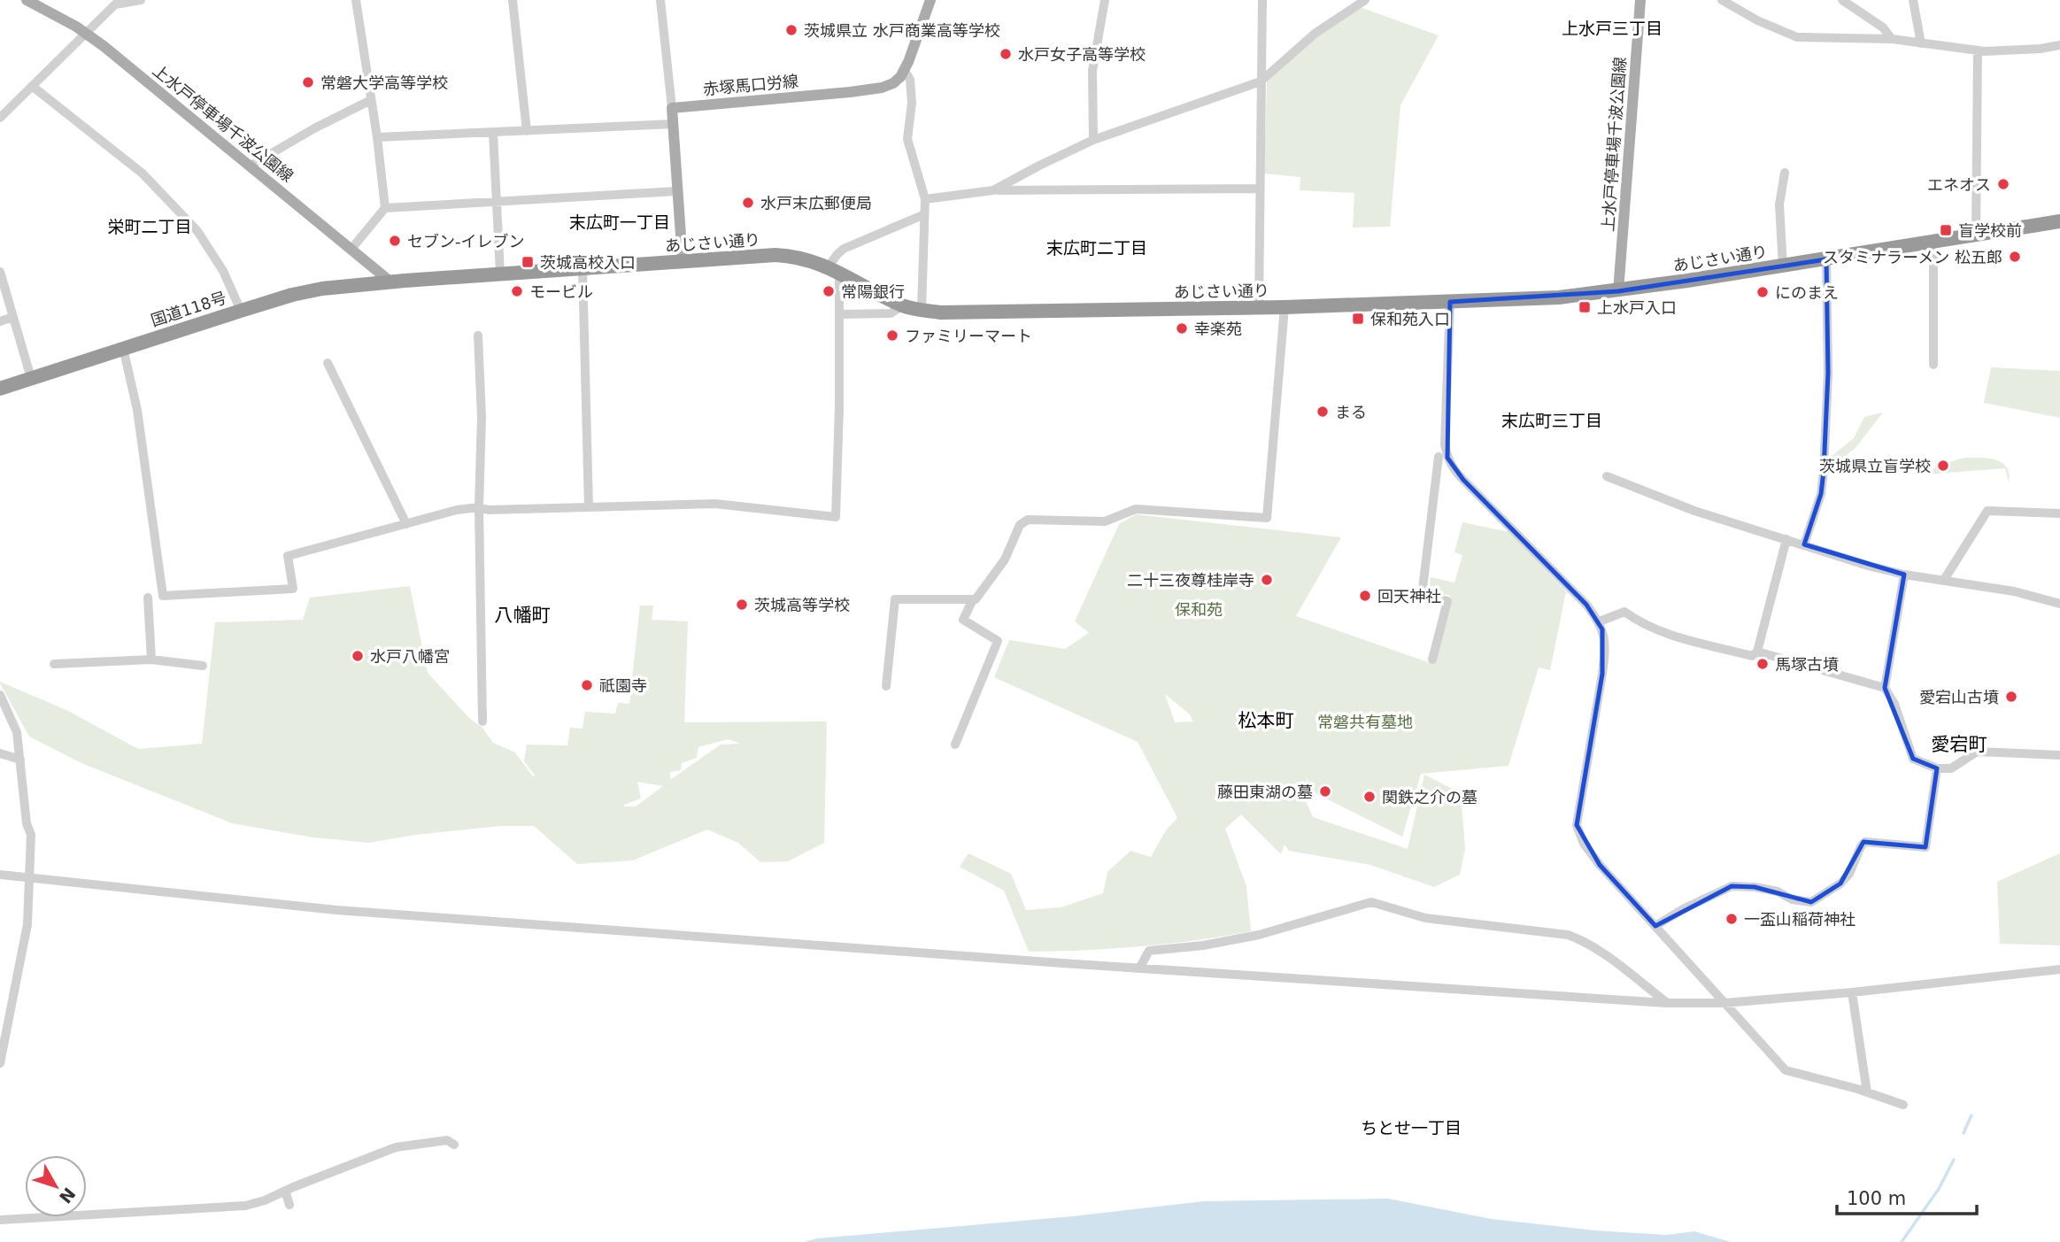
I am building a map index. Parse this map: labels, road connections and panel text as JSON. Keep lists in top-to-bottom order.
{
  "streets": {
    "highway": ["あじさい通り", "国道118号"],
    "main road": ["赤塚馬口労線", "上水戸停車場千波公園線"]
  },
  "crossings": [
    ["上水戸停車場千波公園線", "あじさい通り"],
    ["上水戸停車場千波公園線", "国道118号"],
    ["あじさい通り", "国道118号"]
  ],
  "districts": [
    "上水戸三丁目",
    "末広町一丁目",
    "栄町二丁目",
    "末広町二丁目",
    "末広町三丁目",
    "八幡町",
    "松本町",
    "愛宕町",
    "ちとせ一丁目"
  ],
  "parks": ["保和苑", "常磐共有墓地"],
  "places": {
    "other": [
      "茨城県立 水戸商業高等学校",
      "水戸女子高等学校",
      "常磐大学高等学校",
      "エネオス",
      "水戸末広郵便局",
      "セブン-イレブン",
      "スタミナラーメン 松五郎",
      "モービル",
      "常陽銀行",
      "にのまえ",
      "幸楽苑",
      "ファミリーマート",
      "まる",
      "茨城県立盲学校",
      "二十三夜尊桂岸寺",
      "回天神社",
      "茨城高等学校",
      "水戸八幡宮",
      "馬塚古墳",
      "祇園寺",
      "愛宕山古墳",
      "藤田東湖の墓",
      "関鉄之介の墓",
      "一盃山稲荷神社"
    ],
    "transit": [
      "盲学校前",
      "茨城高校入口",
      "上水戸入口",
      "保和苑入口"
    ]
  },
  "scale_bar": "100 m",
  "north": "bottom right"
}
